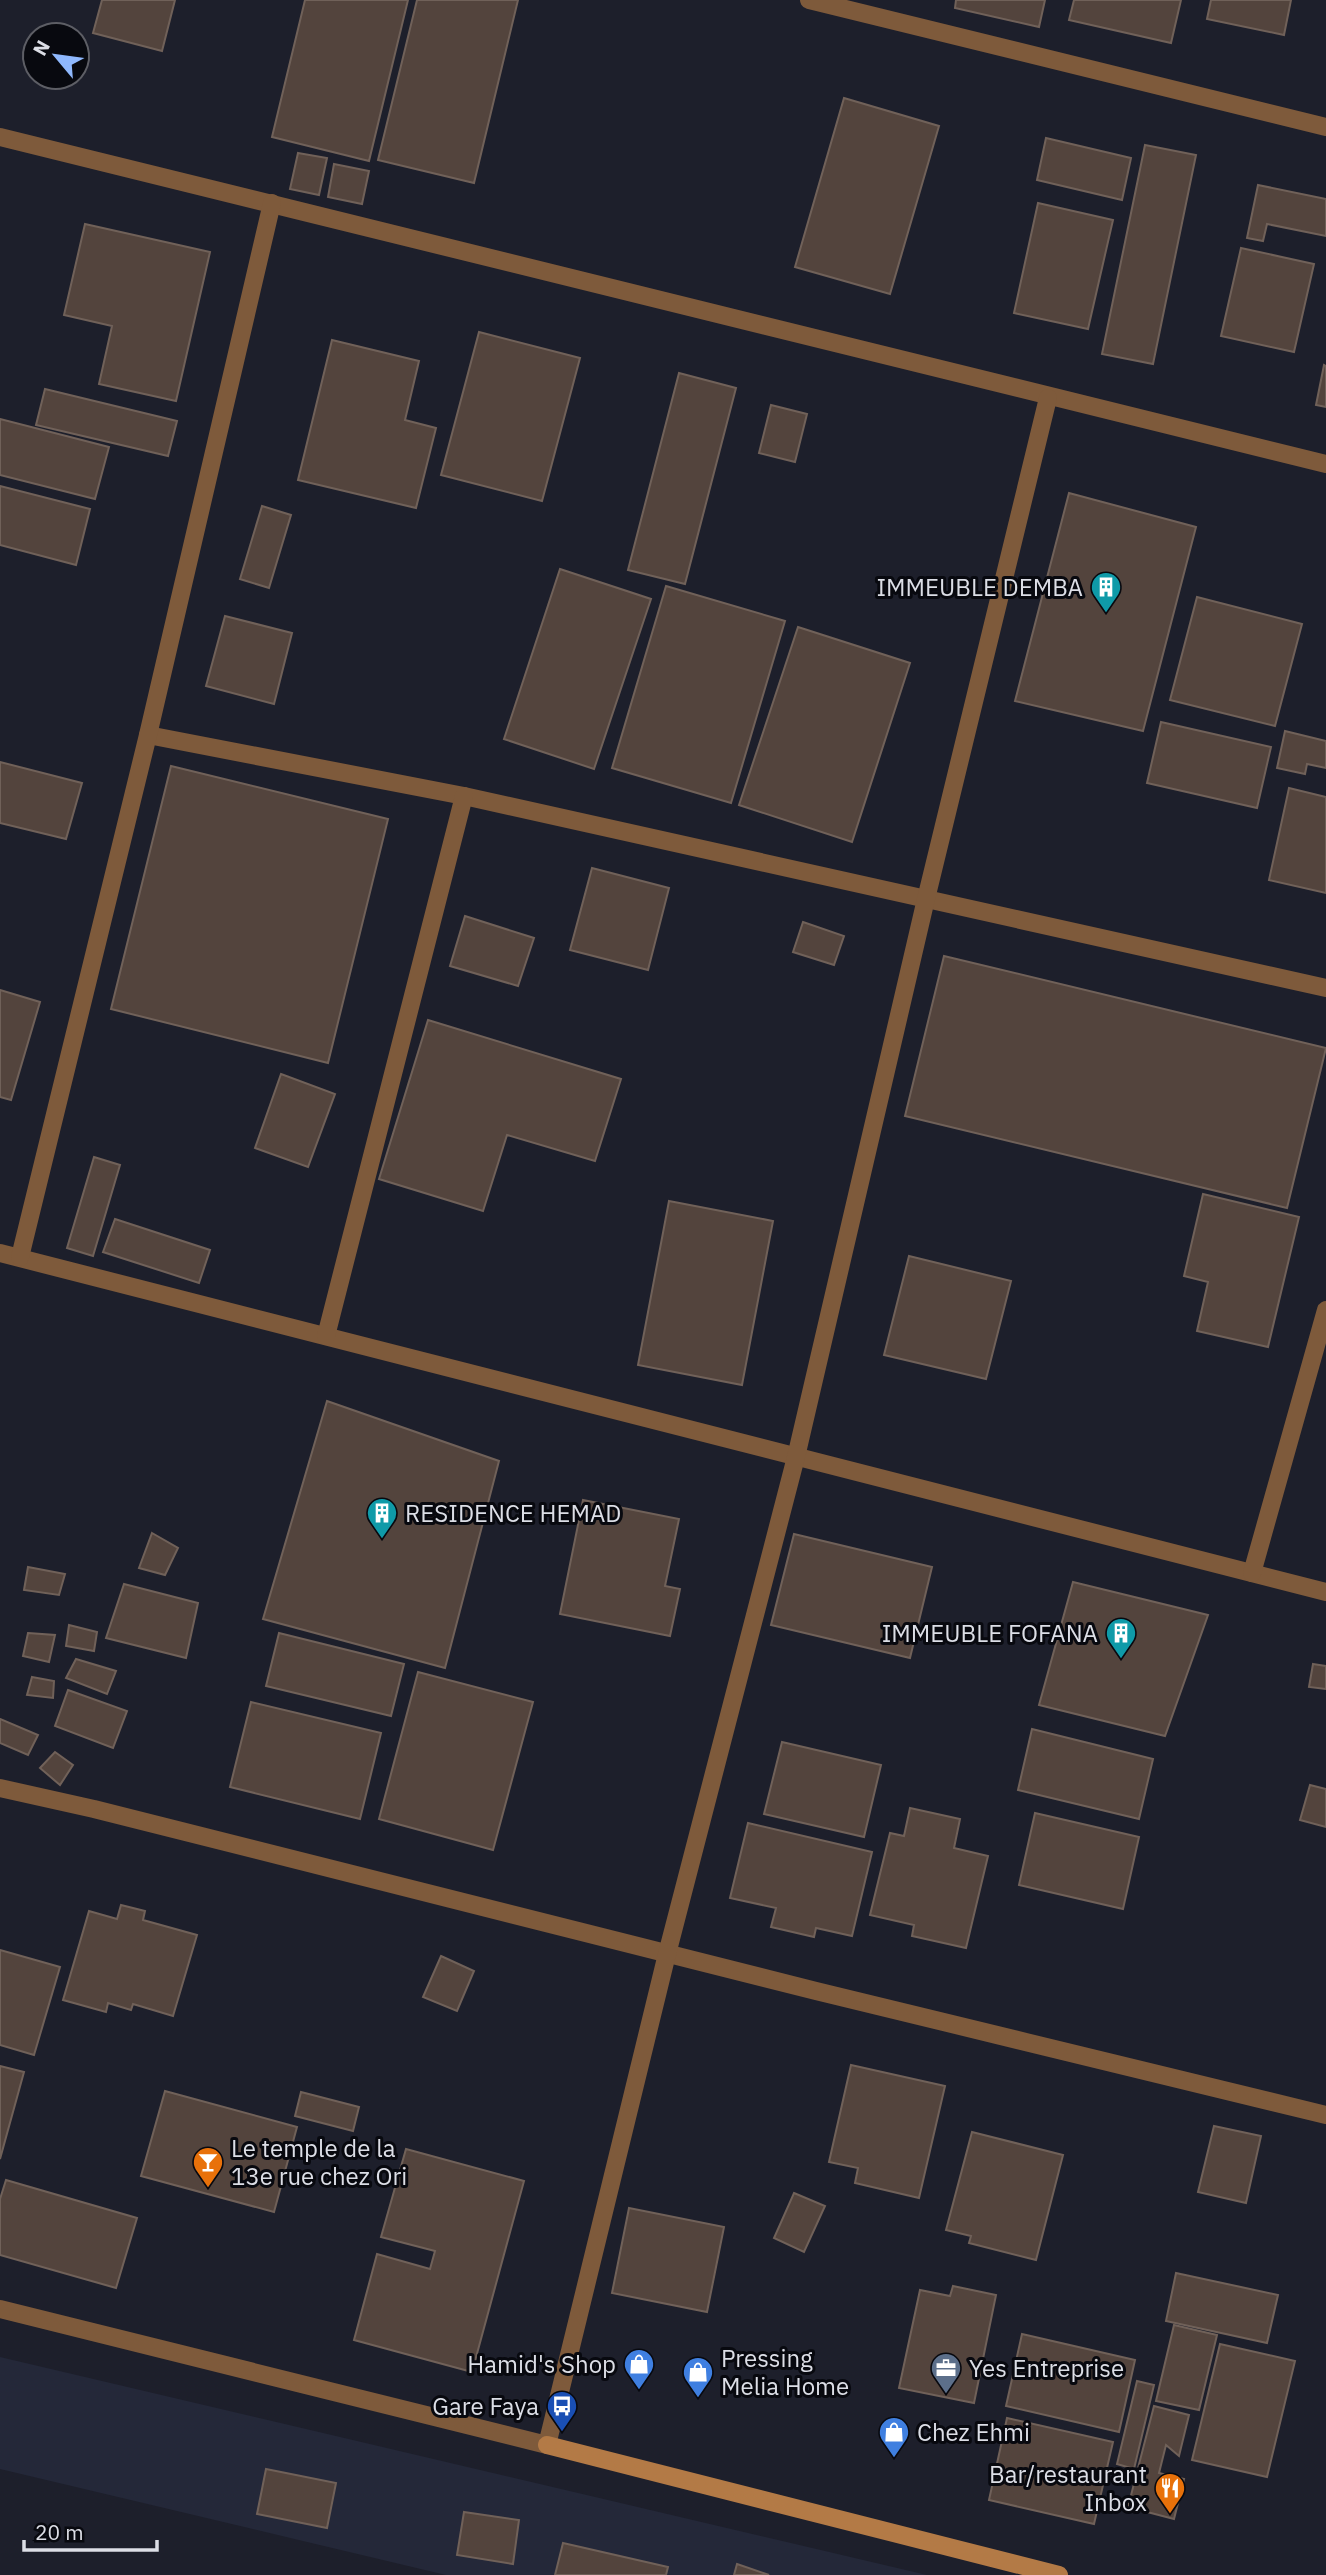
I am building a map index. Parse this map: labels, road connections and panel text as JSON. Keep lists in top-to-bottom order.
{
  "places": {
    "building": ["IMMEUBLE DEMBA", "RESIDENCE HEMAD", "IMMEUBLE FOFANA"],
    "bar": ["Le temple de la 13e rue chez Ori"],
    "shop": ["Hamid's Shop", "Pressing Melia Home", "Chez Ehmi"],
    "office": ["Yes Entreprise"],
    "bus stop": ["Gare Faya"],
    "restaurant": ["Bar/restaurant Inbox"]
  },
  "scale_bar": "20 m",
  "north": "top left"
}
